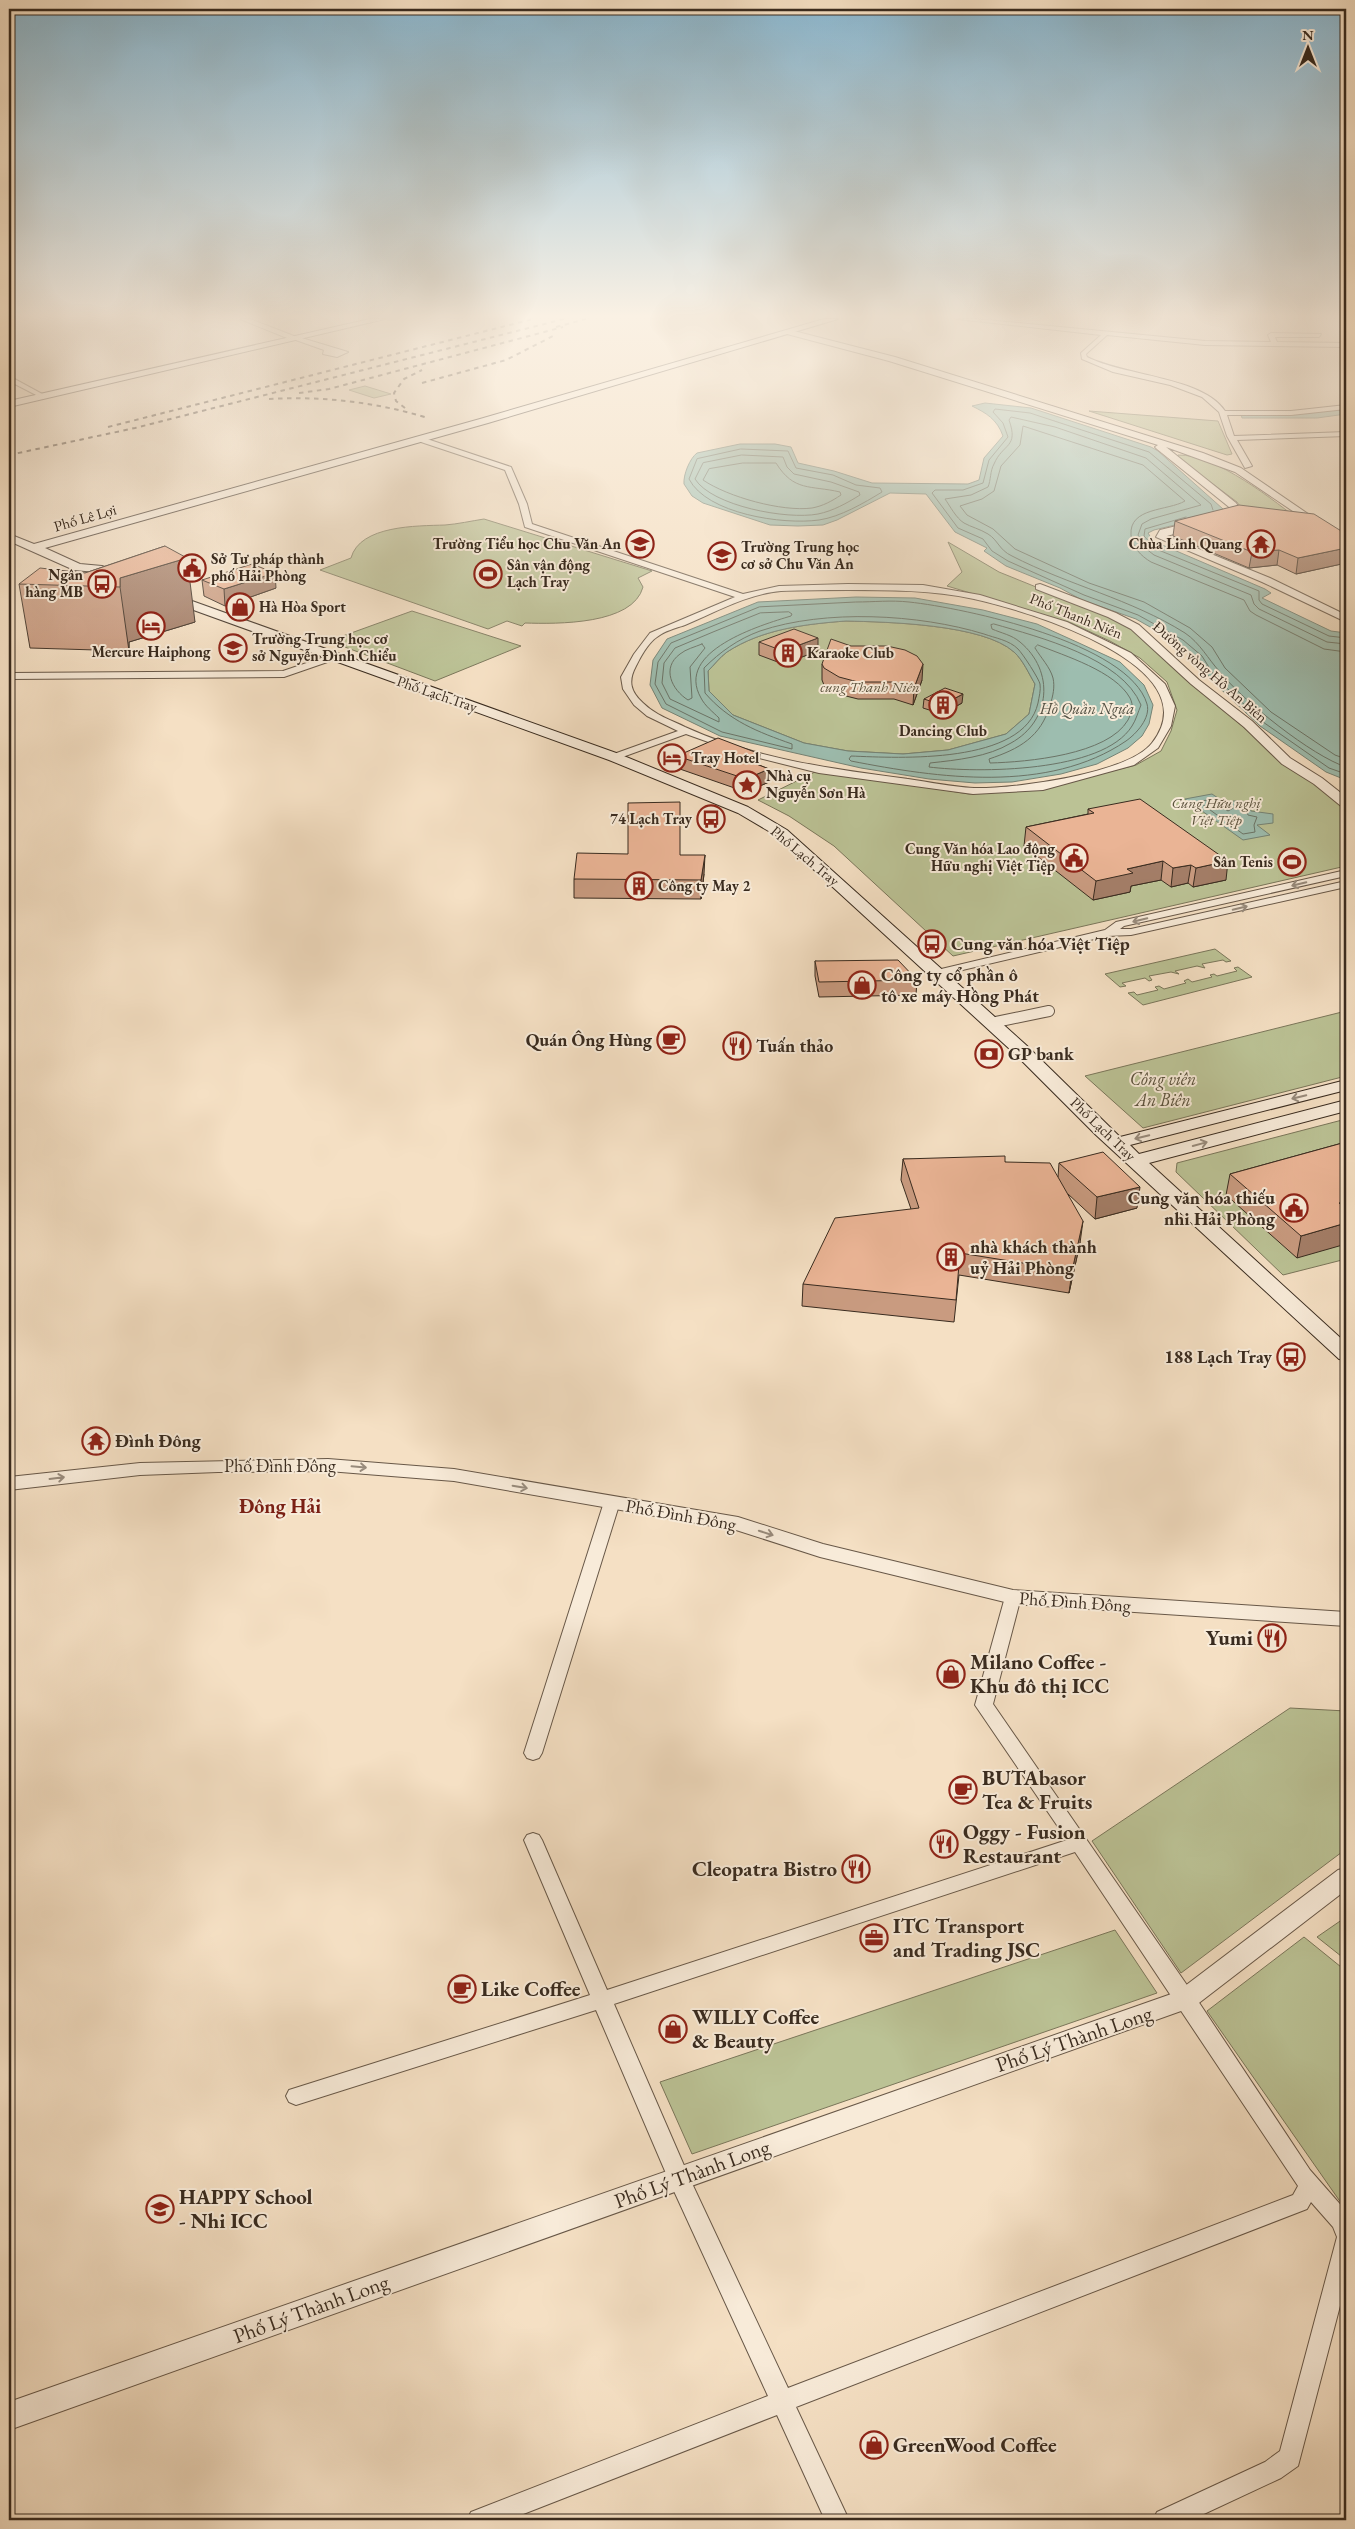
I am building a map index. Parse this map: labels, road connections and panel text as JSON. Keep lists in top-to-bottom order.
{
  "streets": {
    "main road": ["Phố Lê Lợi", "Phố Lạch Tray"],
    "street": [
      "Phố Thanh Niên",
      "Đường vòng Hồ An Biên",
      "Phố Đình Đông",
      "Phố Lý Thành Long"
    ]
  },
  "one_way": ["Phố Đình Đông"],
  "districts": ["Đông Hải"],
  "water": ["Hồ Quần Ngựa"],
  "parks": ["cung Thanh Niên", "Cung Hữu nghị Việt Tiệp", "Công viên An Biên"],
  "places": {
    "school or university": [
      "Trường Tiểu học Chu Văn An",
      "Trường Trung học cơ sở Chu Văn An",
      "Trường Trung học cơ sở Nguyễn Đình Chiểu",
      "HAPPY School - Nhi ICC"
    ],
    "temple": ["Chùa Linh Quang", "Đình Đông"],
    "public building": ["Sở Tư pháp thành phố Hải Phòng", "Cung Văn hóa Lao động Hữu nghị Việt Tiệp", "Cung văn hóa thiếu nhi Hải Phòng"],
    "sports": ["Sân vận động Lạch Tray", "Sân Tenis"],
    "bus stop": [
      "Ngân hàng MB",
      "74 Lạch Tray",
      "Cung văn hóa Việt Tiệp",
      "188 Lạch Tray"
    ],
    "shop": [
      "Hà Hòa Sport",
      "Công ty cổ phần ô tô xe máy Hồng Phát",
      "Milano Coffee - Khu đô thị ICC",
      "WILLY Coffee & Beauty",
      "GreenWood Coffee"
    ],
    "hotel": ["Mercure Haiphong", "Tray Hotel"],
    "building": [
      "Karaoke Club",
      "Dancing Club",
      "Công ty May 2",
      "nhà khách thành uỷ Hải Phòng"
    ],
    "place": ["Nhà cụ Nguyễn Sơn Hà"],
    "cafe": ["Quán Ông Hùng", "BUTAbasor Tea & Fruits", "Like Coffee"],
    "restaurant": [
      "Tuấn thảo",
      "Yumi",
      "Oggy - Fusion Restaurant",
      "Cleopatra Bistro"
    ],
    "bank": ["GP bank"],
    "office": ["ITC Transport and Trading JSC"]
  },
  "north": "top"
}
